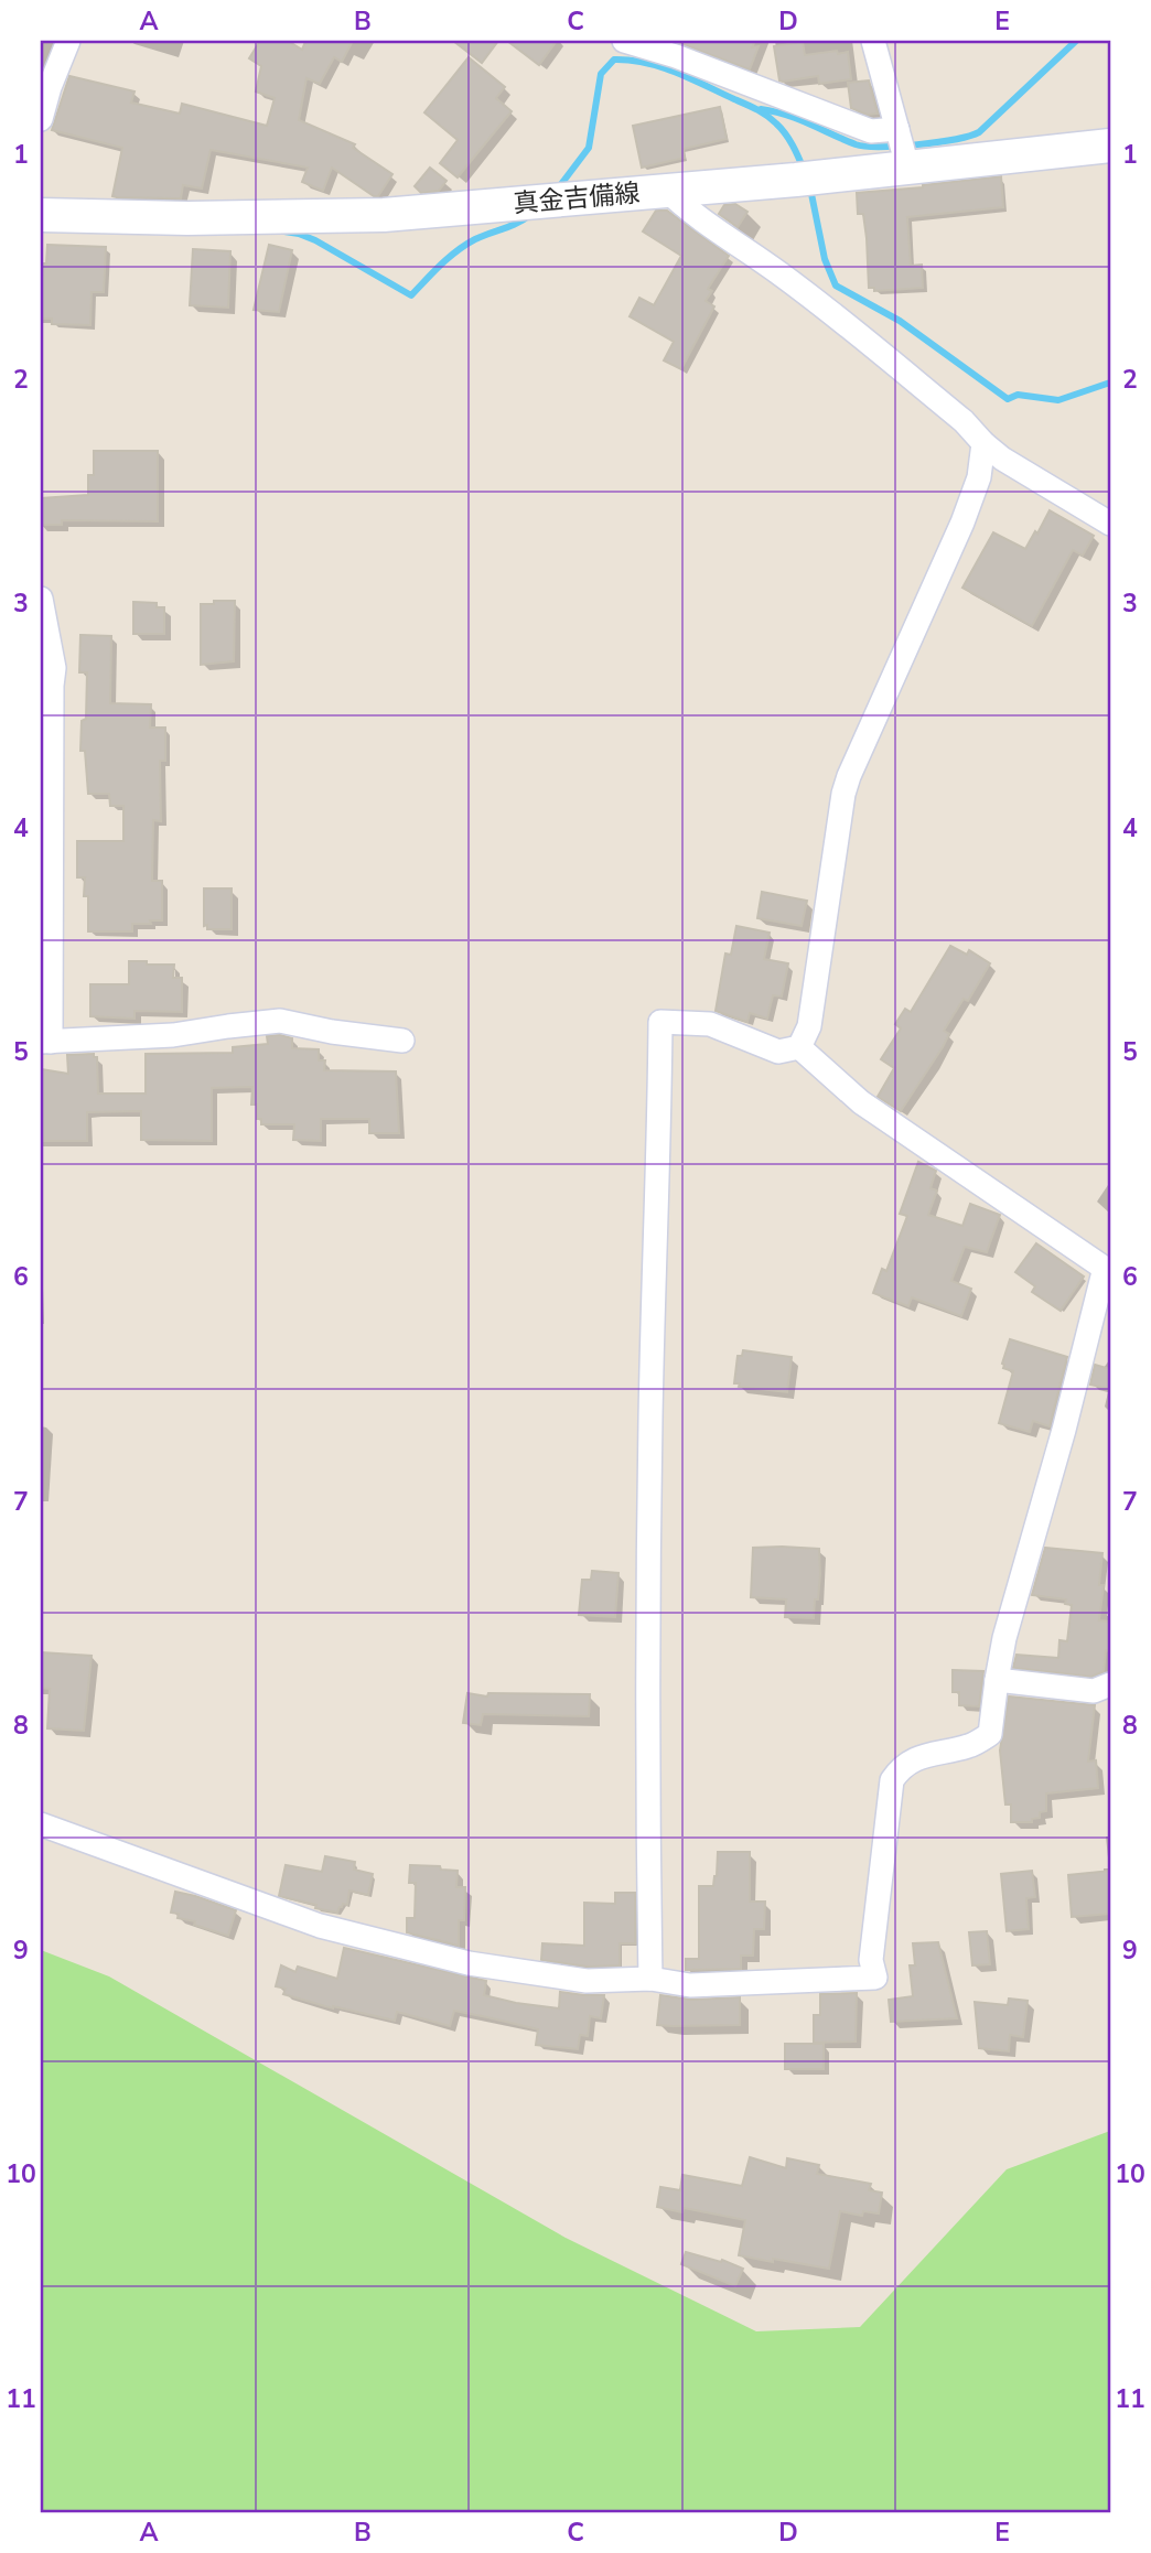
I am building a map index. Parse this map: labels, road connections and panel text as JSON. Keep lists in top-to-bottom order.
{
  "streets": {
    "main road": ["真金吉備線"]
  },
  "grid": {
    "columns": [
      "A",
      "B",
      "C",
      "D",
      "E"
    ],
    "rows": [
      "1",
      "2",
      "3",
      "4",
      "5",
      "6",
      "7",
      "8",
      "9",
      "10",
      "11"
    ]
  }
}
